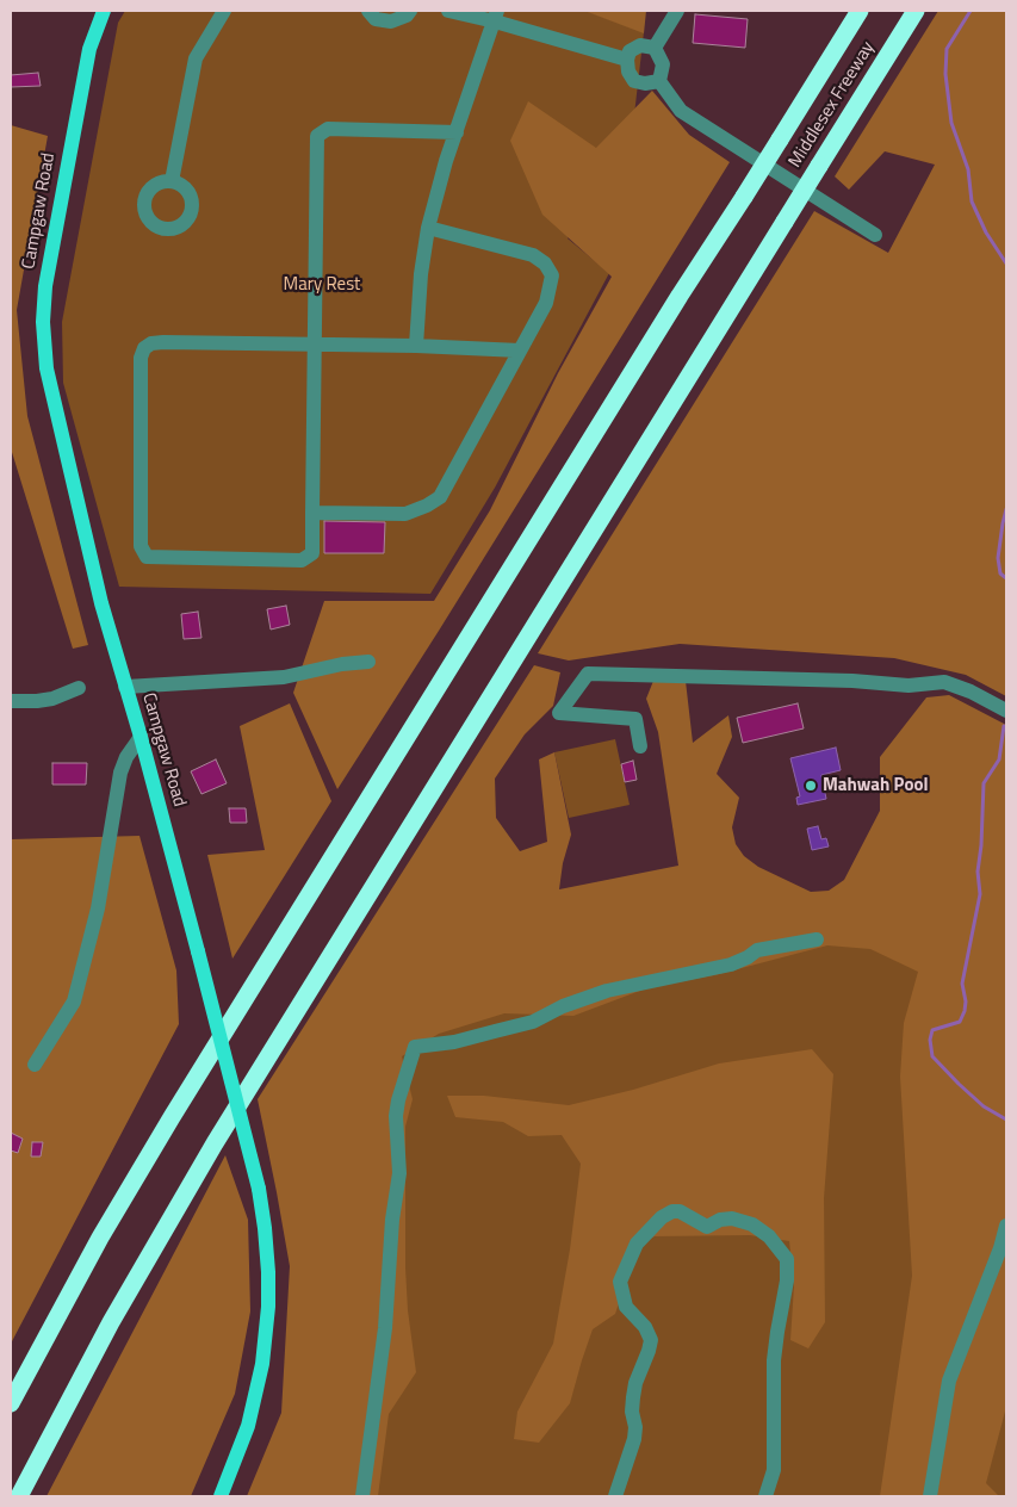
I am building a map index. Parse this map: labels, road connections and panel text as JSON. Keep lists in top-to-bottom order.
{
  "streets": {
    "highway": ["Middlesex Freeway"],
    "main road": ["Campgaw Road"]
  },
  "parks": ["Mary Rest"],
  "places": ["Mahwah Pool"]
}
